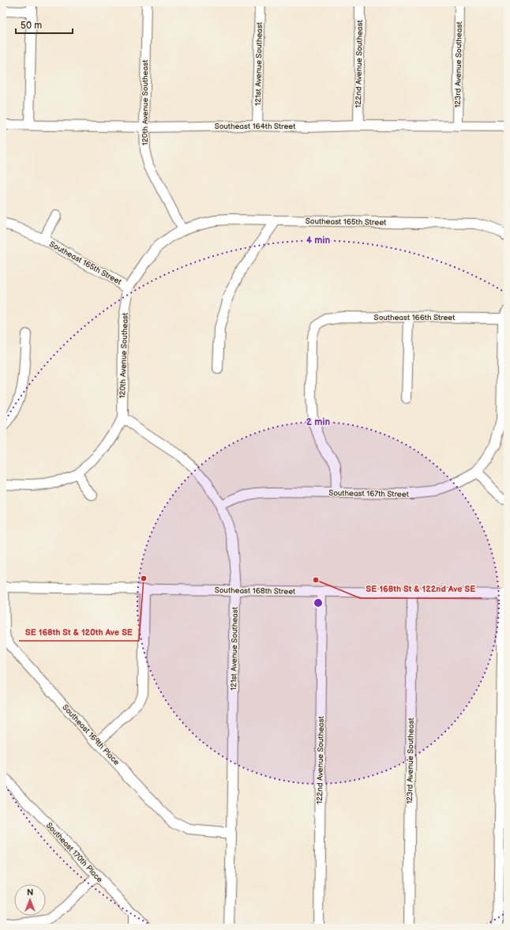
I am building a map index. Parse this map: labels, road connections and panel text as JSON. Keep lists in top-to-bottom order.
{
  "streets": {
    "street": [
      "121st Avenue Southeast",
      "122nd Avenue Southeast",
      "123rd Avenue Southeast",
      "120th Avenue Southeast",
      "Southeast 164th Street",
      "Southeast 165th Street",
      "Southeast 166th Street",
      "Southeast 167th Street",
      "Southeast 168th Street",
      "Southeast 169th Place",
      "Southeast 170th Place"
    ]
  },
  "crossings": [
    ["121st Avenue Southeast", "120th Avenue Southeast"],
    ["121st Avenue Southeast", "Southeast 164th Street"],
    ["121st Avenue Southeast", "Southeast 167th Street"],
    ["121st Avenue Southeast", "Southeast 168th Street"],
    ["121st Avenue Southeast", "Southeast 169th Place"],
    ["122nd Avenue Southeast", "Southeast 164th Street"],
    ["122nd Avenue Southeast", "Southeast 168th Street"],
    ["123rd Avenue Southeast", "Southeast 164th Street"],
    ["123rd Avenue Southeast", "Southeast 168th Street"],
    ["120th Avenue Southeast", "Southeast 164th Street"],
    ["120th Avenue Southeast", "Southeast 165th Street"],
    ["Southeast 166th Street", "Southeast 167th Street"],
    ["Southeast 168th Street", "Southeast 169th Place"]
  ],
  "places": ["SE 168th St & 120th Ave SE", "SE 168th St & 122nd Ave SE"],
  "scale_bar": "50 m",
  "north": "top",
  "rings": ["4 min", "2 min"]
}
